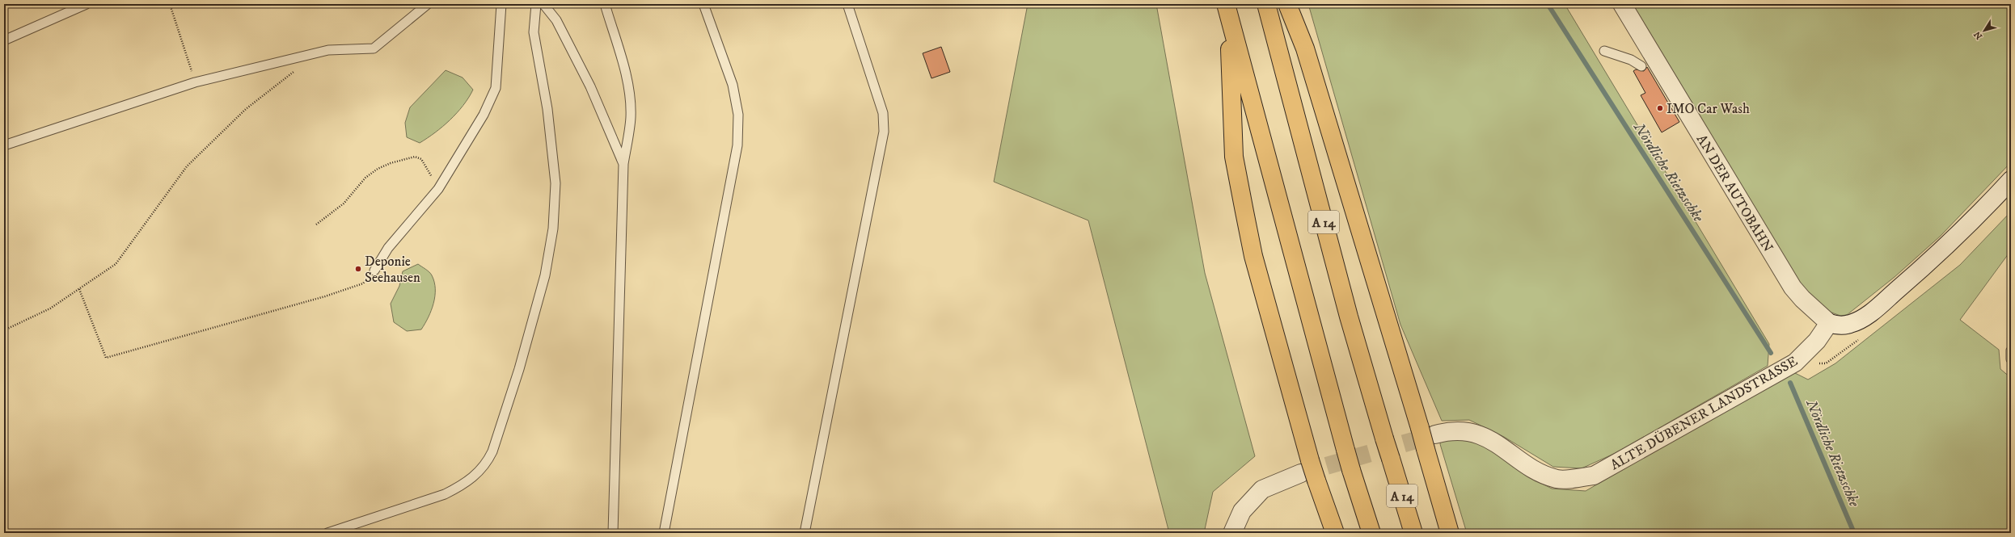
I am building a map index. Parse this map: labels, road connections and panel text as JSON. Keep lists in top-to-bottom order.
{
  "streets": {
    "highway": ["A 14"],
    "street": ["AN DER AUTOBAHN", "ALTE DÜBENER LANDSTRASSE"]
  },
  "crossings": [
    ["AN DER AUTOBAHN", "ALTE DÜBENER LANDSTRASSE"]
  ],
  "water": ["Nördliche Rietzschke"],
  "places": ["IMO Car Wash", "Deponie Seehausen"],
  "north": "bottom left"
}
